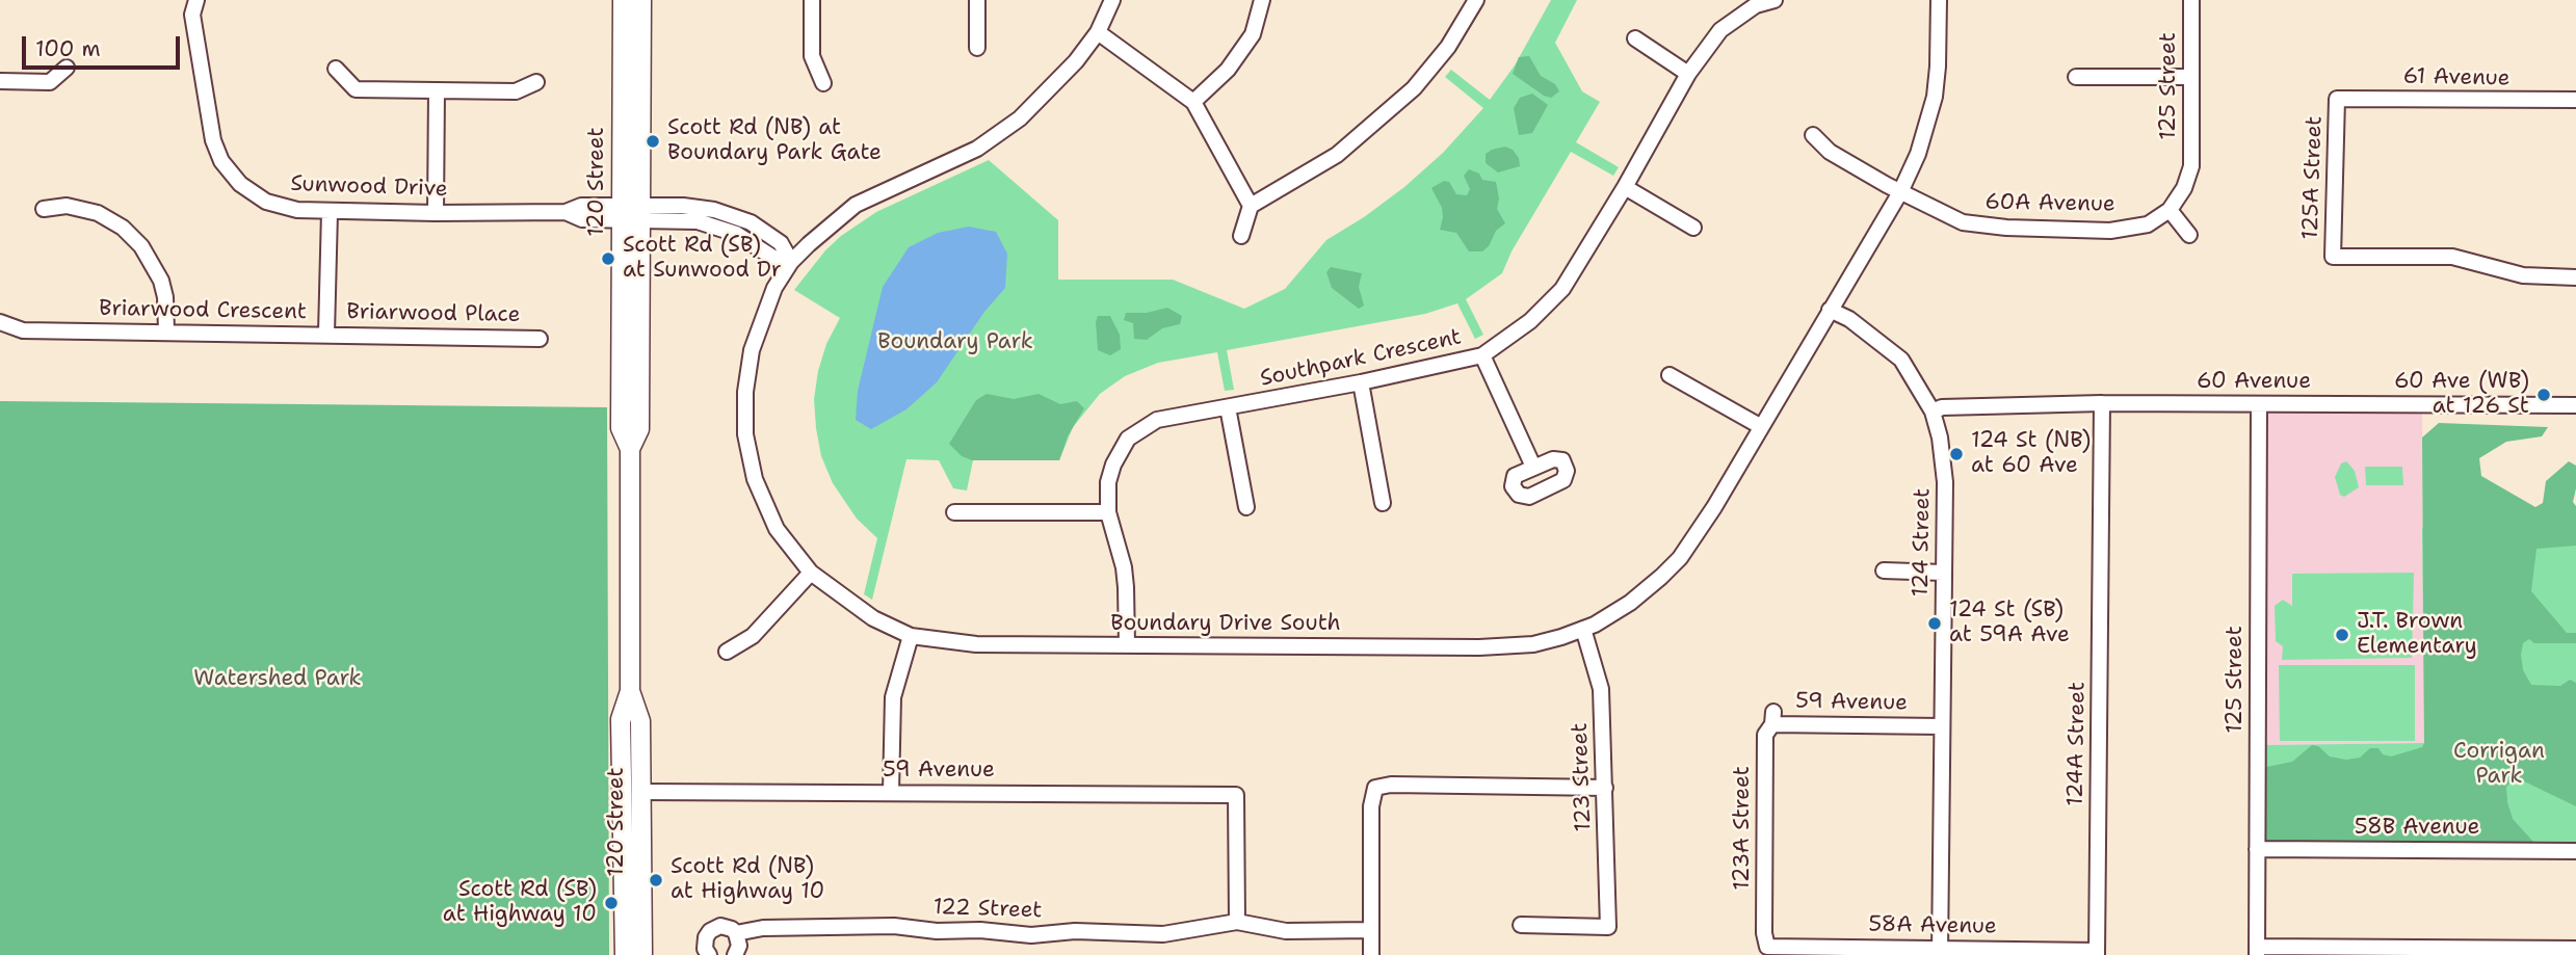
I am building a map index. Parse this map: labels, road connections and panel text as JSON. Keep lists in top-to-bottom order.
{
  "streets": {
    "main road": ["120 Street"],
    "street": [
      "61 Avenue",
      "125 Street",
      "125A Street",
      "Sunwood Drive",
      "60A Avenue",
      "Briarwood Crescent",
      "Briarwood Place",
      "Southpark Crescent",
      "60 Avenue",
      "124 Street",
      "Boundary Drive South",
      "59 Avenue",
      "124A Street",
      "123 Street",
      "123A Street",
      "58B Avenue",
      "122 Street",
      "58A Avenue"
    ]
  },
  "crossings": [
    ["61 Avenue", "125A Street"],
    ["125 Street", "60A Avenue"],
    ["125 Street", "60 Avenue"],
    ["125 Street", "58B Avenue"],
    ["120 Street", "Sunwood Drive"],
    ["120 Street", "59 Avenue"],
    ["Sunwood Drive", "Briarwood Crescent"],
    ["Sunwood Drive", "Boundary Drive South"],
    ["60A Avenue", "Boundary Drive South"],
    ["Briarwood Crescent", "Briarwood Place"],
    ["Southpark Crescent", "Boundary Drive South"],
    ["60 Avenue", "124 Street"],
    ["60 Avenue", "124A Street"],
    ["124 Street", "Boundary Drive South"],
    ["124 Street", "59 Avenue"],
    ["124 Street", "58A Avenue"],
    ["Boundary Drive South", "123 Street"],
    ["59 Avenue", "123A Street"],
    ["59 Avenue", "122 Street"],
    ["124A Street", "58A Avenue"],
    ["123A Street", "58A Avenue"]
  ],
  "parks": ["Boundary Park", "Watershed Park", "Corrigan Park"],
  "places": [
    "Scott Rd (NB) at Boundary Park Gate",
    "Scott Rd (SB) at Sunwood Dr",
    "60 Ave (WB) at 126 St",
    "124 St (NB) at 60 Ave",
    "124 St (SB) at 59A Ave",
    "J.T. Brown Elementary",
    "Scott Rd (NB) at Highway 10",
    "Scott Rd (SB) at Highway 10"
  ],
  "scale_bar": "100 m"
}
